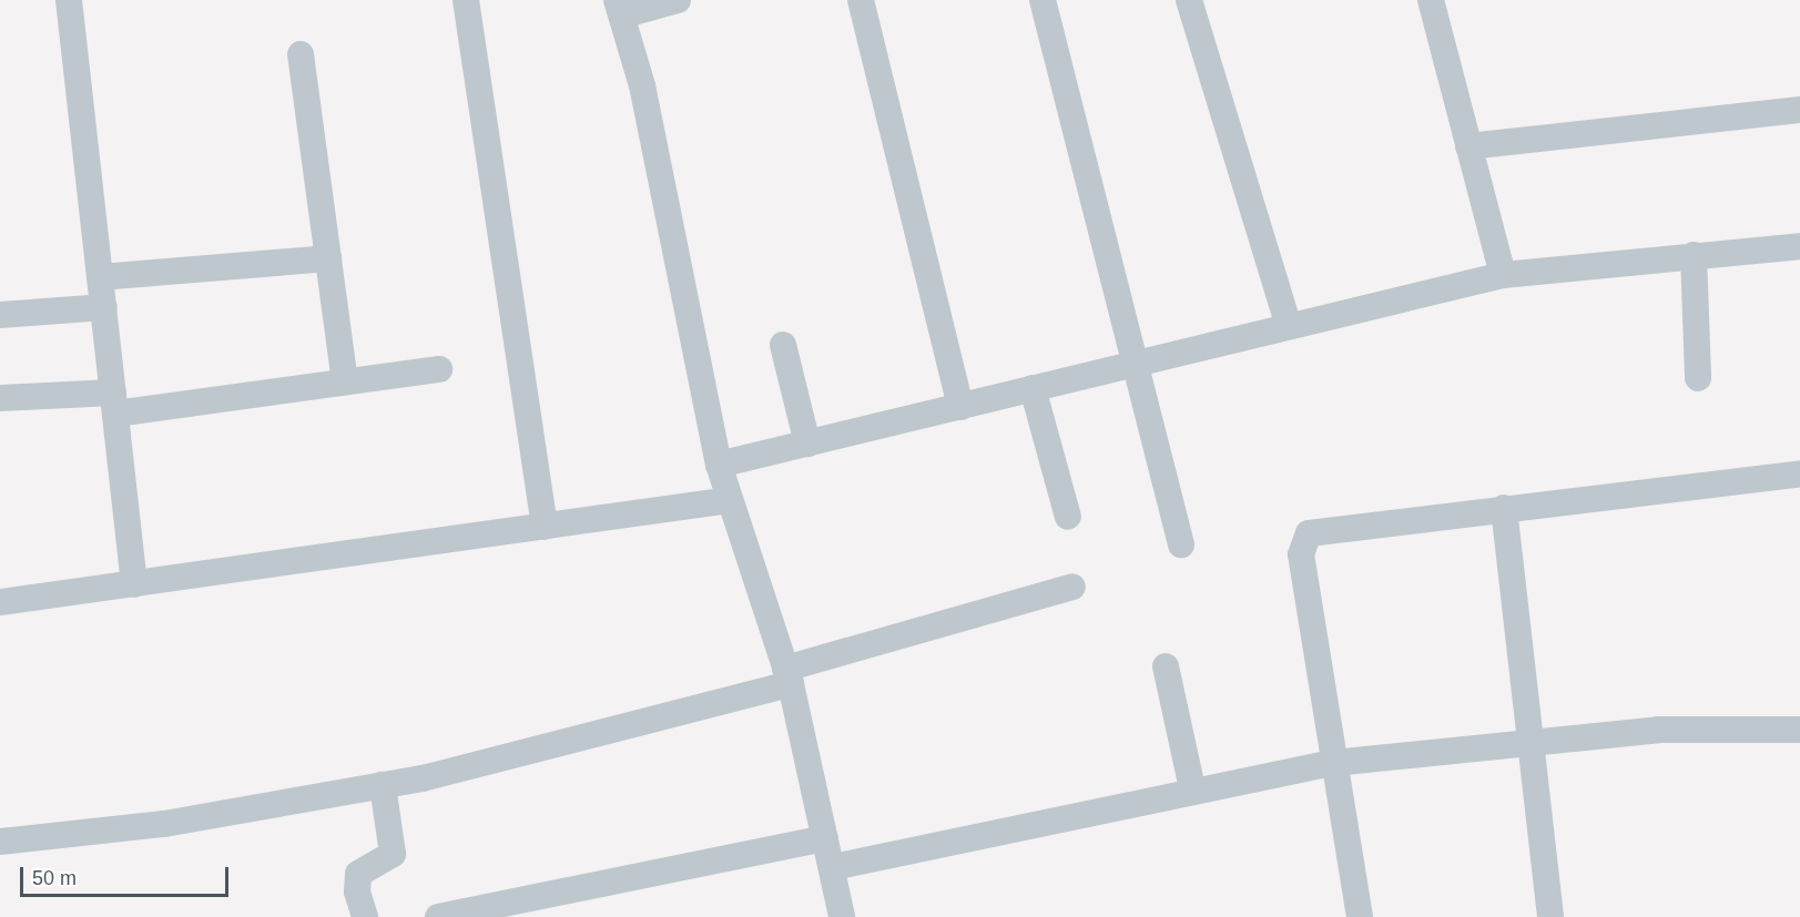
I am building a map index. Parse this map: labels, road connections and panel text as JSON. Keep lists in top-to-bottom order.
{
  "scale_bar": "50 m"
}
